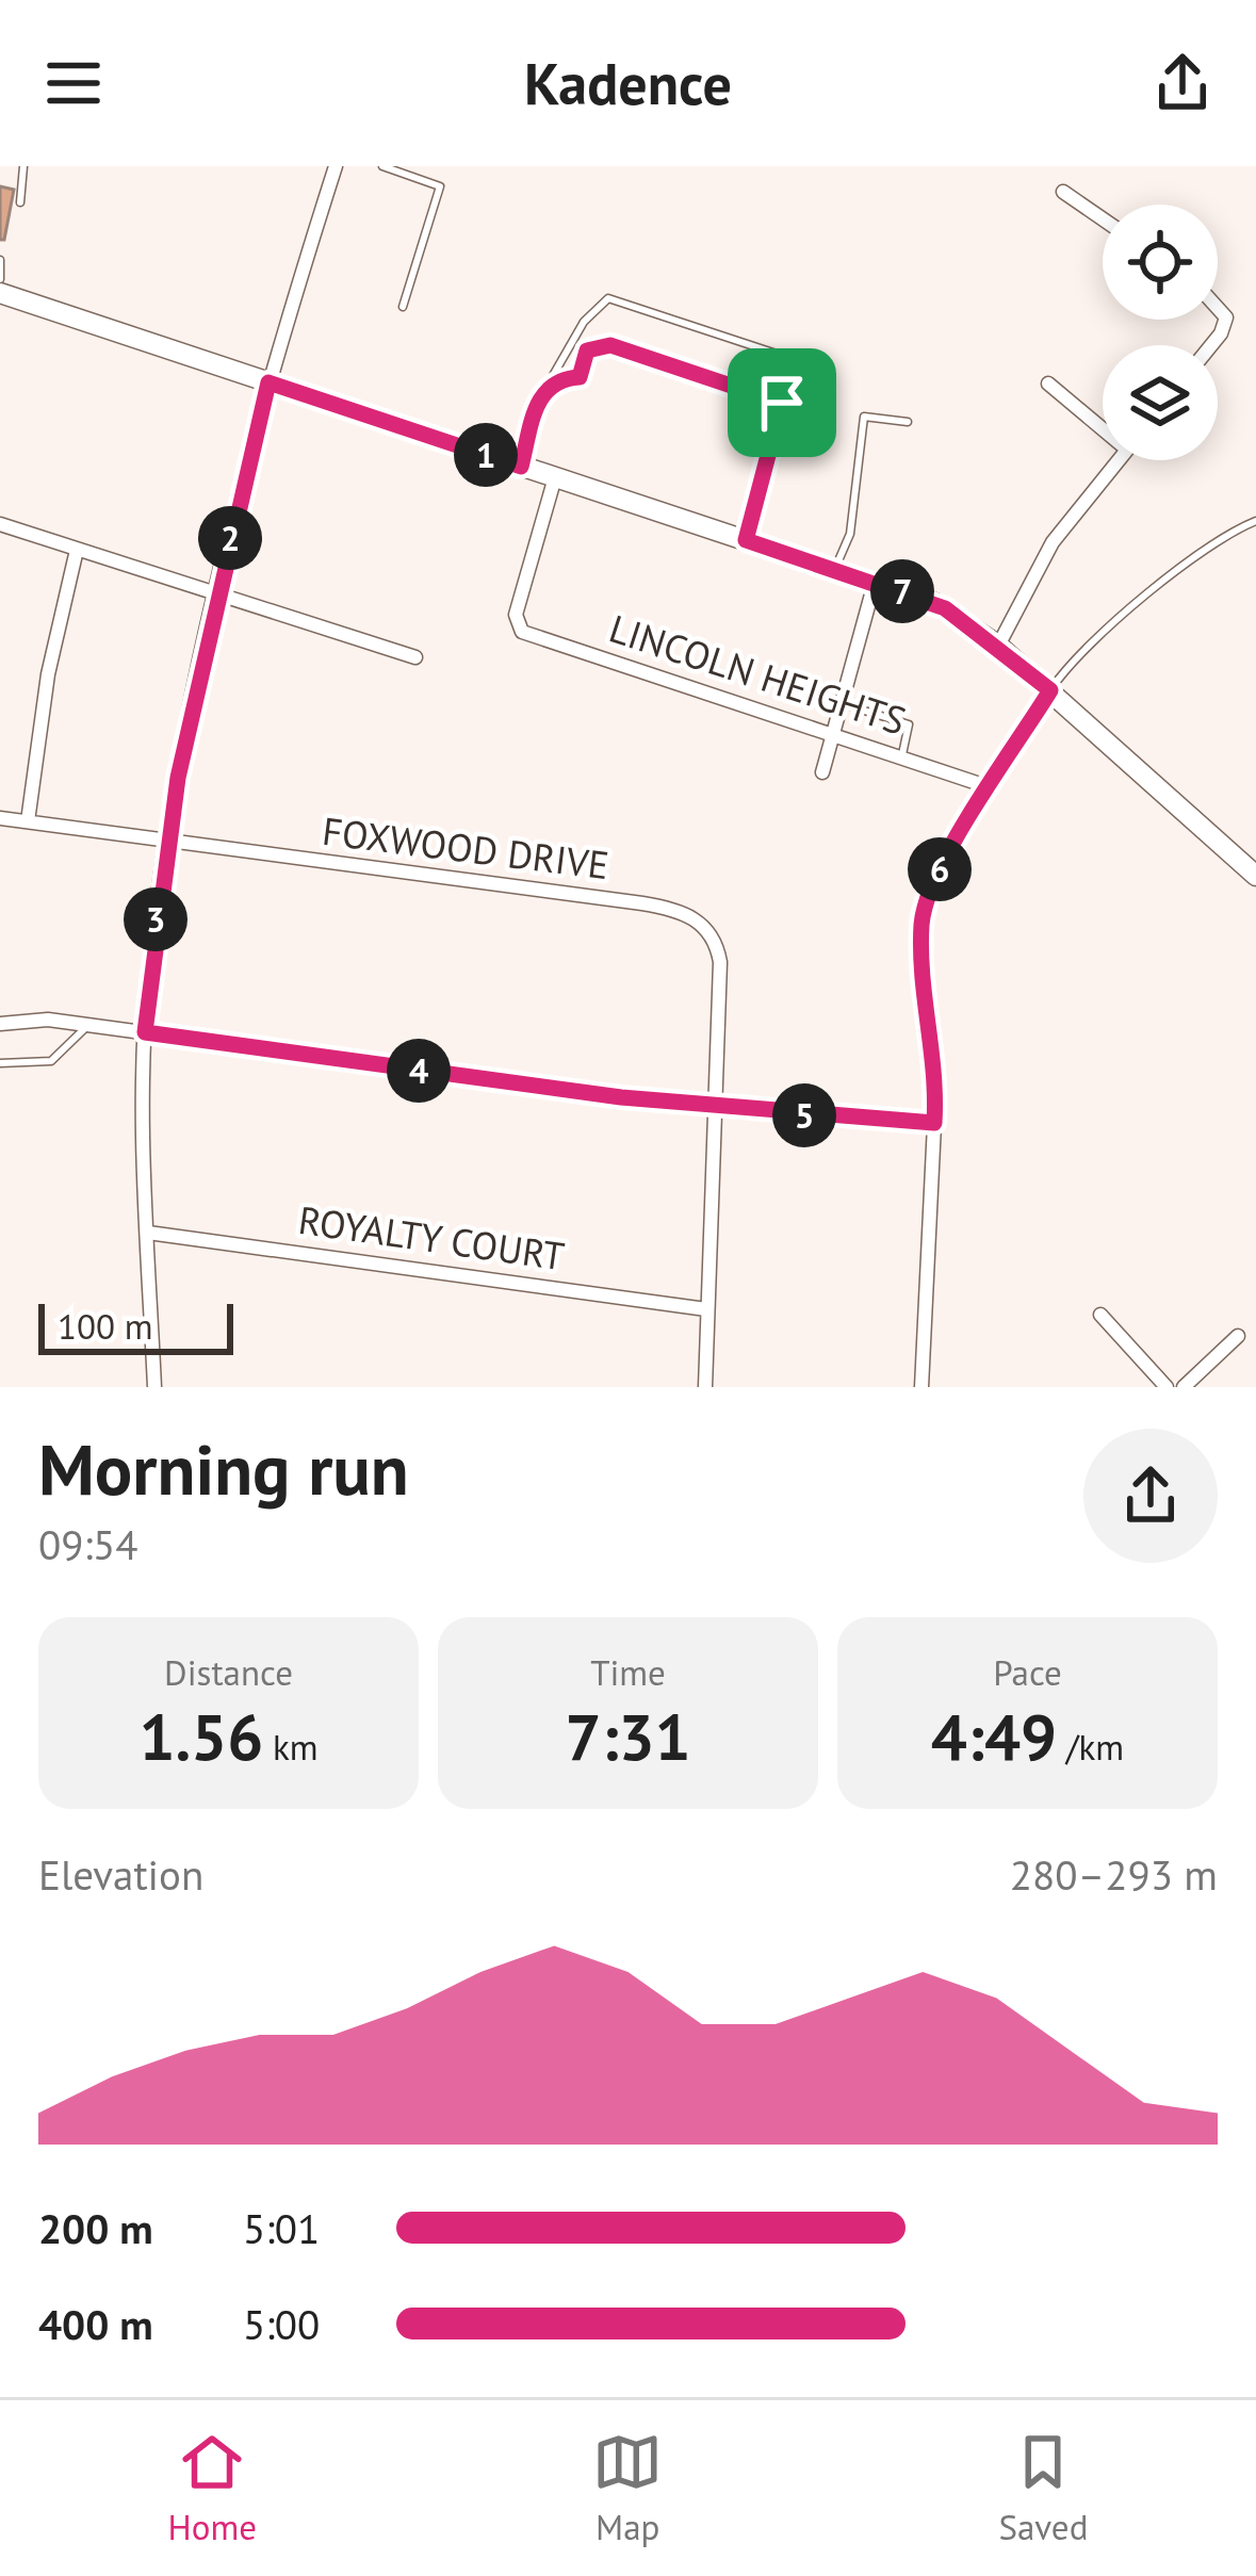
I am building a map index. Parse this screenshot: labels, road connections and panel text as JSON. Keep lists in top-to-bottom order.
{
  "streets": {
    "street": ["LINCOLN HEIGHTS", "FOXWOOD DRIVE", "ROYALTY COURT"]
  },
  "crossings": [
    ["FOXWOOD DRIVE", "ROYALTY COURT"]
  ],
  "scale_bar": "100 m",
  "page": {
    "header": "Kadence",
    "pins": [
      "1",
      "2",
      "7",
      "6",
      "3",
      "4",
      "5"
    ],
    "scale": "100 m",
    "heading": ["Morning run", "09:54"],
    "stats": [
      ["Distance", "1.56 km"],
      ["Time", "7:31"],
      ["Pace", "4:49 /km"]
    ],
    "chart": ["Elevation", "280–293 m"],
    "list": [
      {
        "name": "200 m",
        "note": "5:01"
      },
      {
        "name": "400 m",
        "note": "5:00"
      }
    ],
    "tabs": ["Home", "Map", "Saved"]
  }
}
